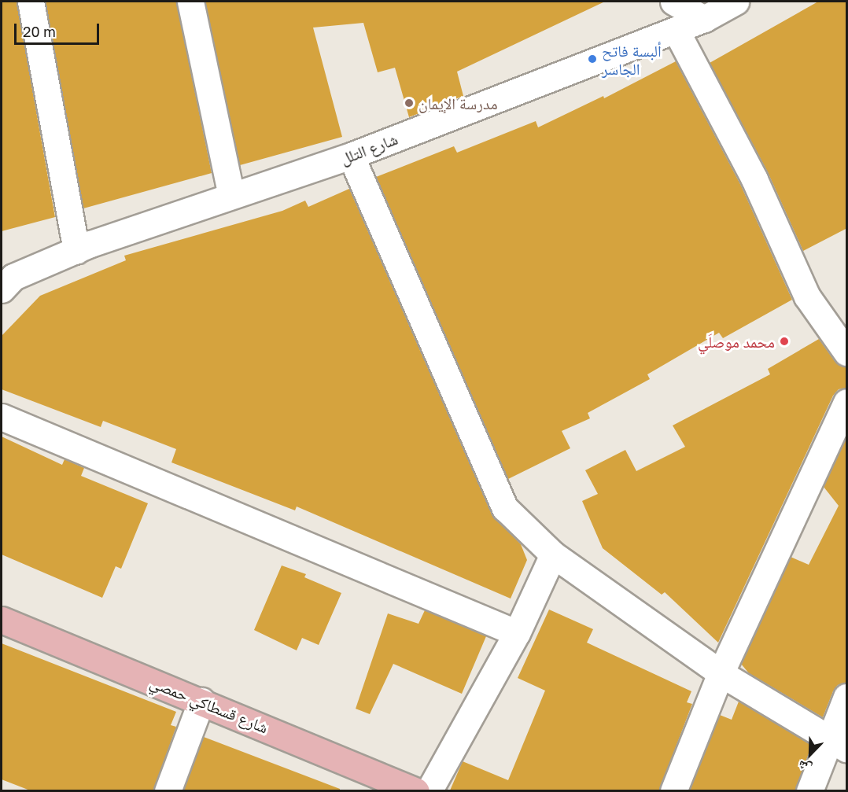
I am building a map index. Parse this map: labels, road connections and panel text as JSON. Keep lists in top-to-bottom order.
{
  "streets": {
    "main road": ["شارع قسطاكي حمصي"],
    "street": ["شارع التلل"]
  },
  "places": ["ألبسة فاتح الجاسر", "مدرسة الإيمان", "محمد موصلَي"],
  "scale_bar": "20 m",
  "north": "bottom left"
}
